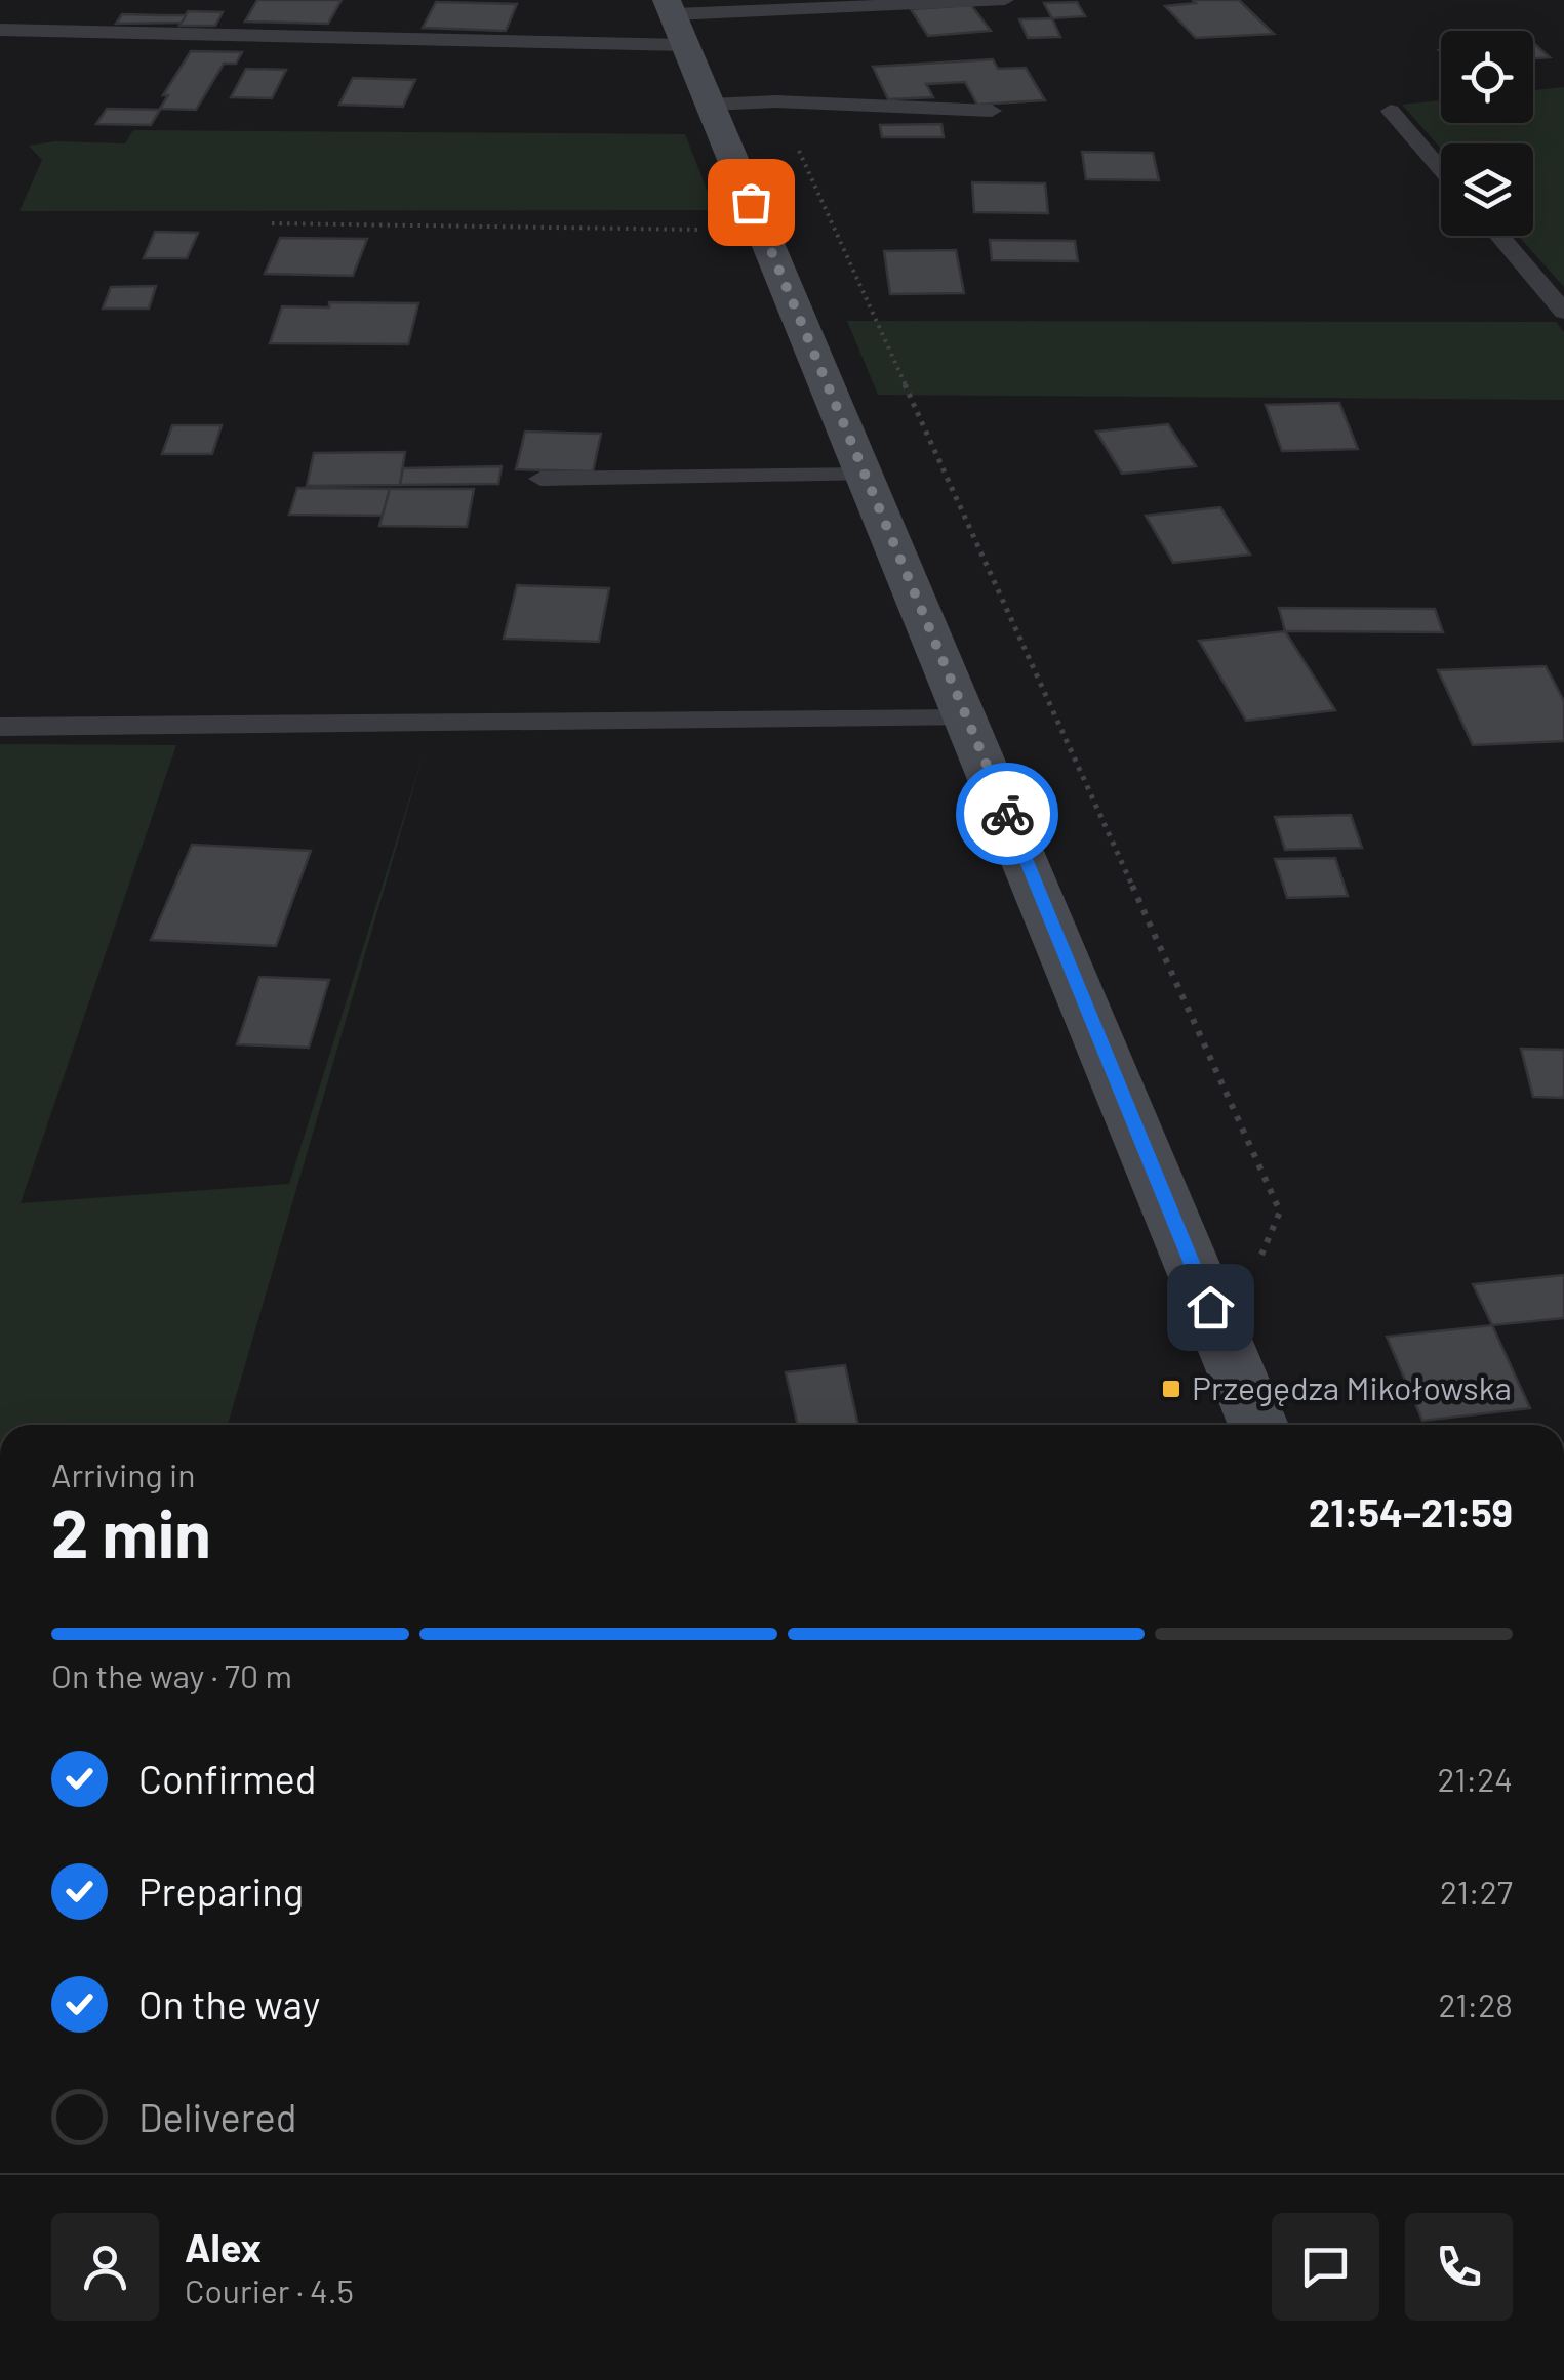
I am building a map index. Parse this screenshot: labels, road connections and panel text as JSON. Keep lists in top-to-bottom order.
{
  "places": {
    "transit": ["Przegędza Mikołowska"]
  },
  "page": {
    "heading": ["2 min", "Arriving in", "21:54–21:59"],
    "panel": ["Alex", "Courier · 4.5"],
    "bar": "On the way · 70 m",
    "list": [
      ["Confirmed", "21:24"],
      ["Preparing", "21:27"],
      ["On the way", "21:28"],
      "Delivered"
    ]
  }
}
